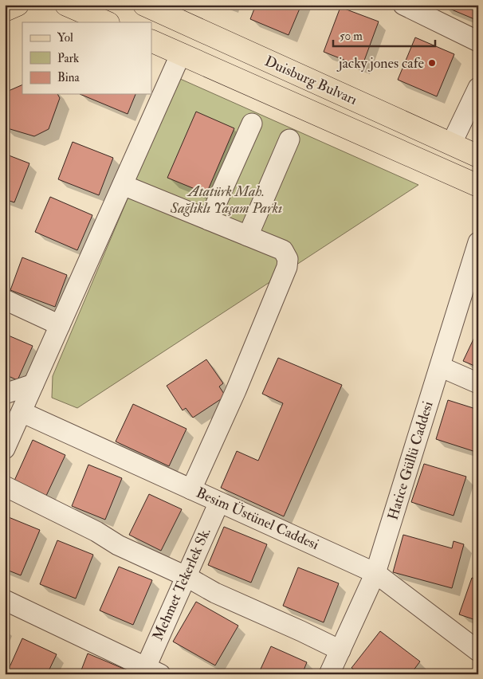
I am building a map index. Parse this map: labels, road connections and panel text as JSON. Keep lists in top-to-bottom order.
{
  "streets": {
    "main road": ["Duisburg Bulvarı"],
    "street": ["Hatice Güllü Caddesi", "Besim Üstünel Caddesi", "Mehmet Tekerlek Sk."]
  },
  "crossings": [
    ["Hatice Güllü Caddesi", "Besim Üstünel Caddesi"],
    ["Besim Üstünel Caddesi", "Mehmet Tekerlek Sk."]
  ],
  "parks": ["Atatürk Mah. Sağlıklı Yaşam Parkı"],
  "places": ["jacky jones cafe"],
  "legend": ["Yol", "Park", "Bina"],
  "scale_bar": "50 m"
}
